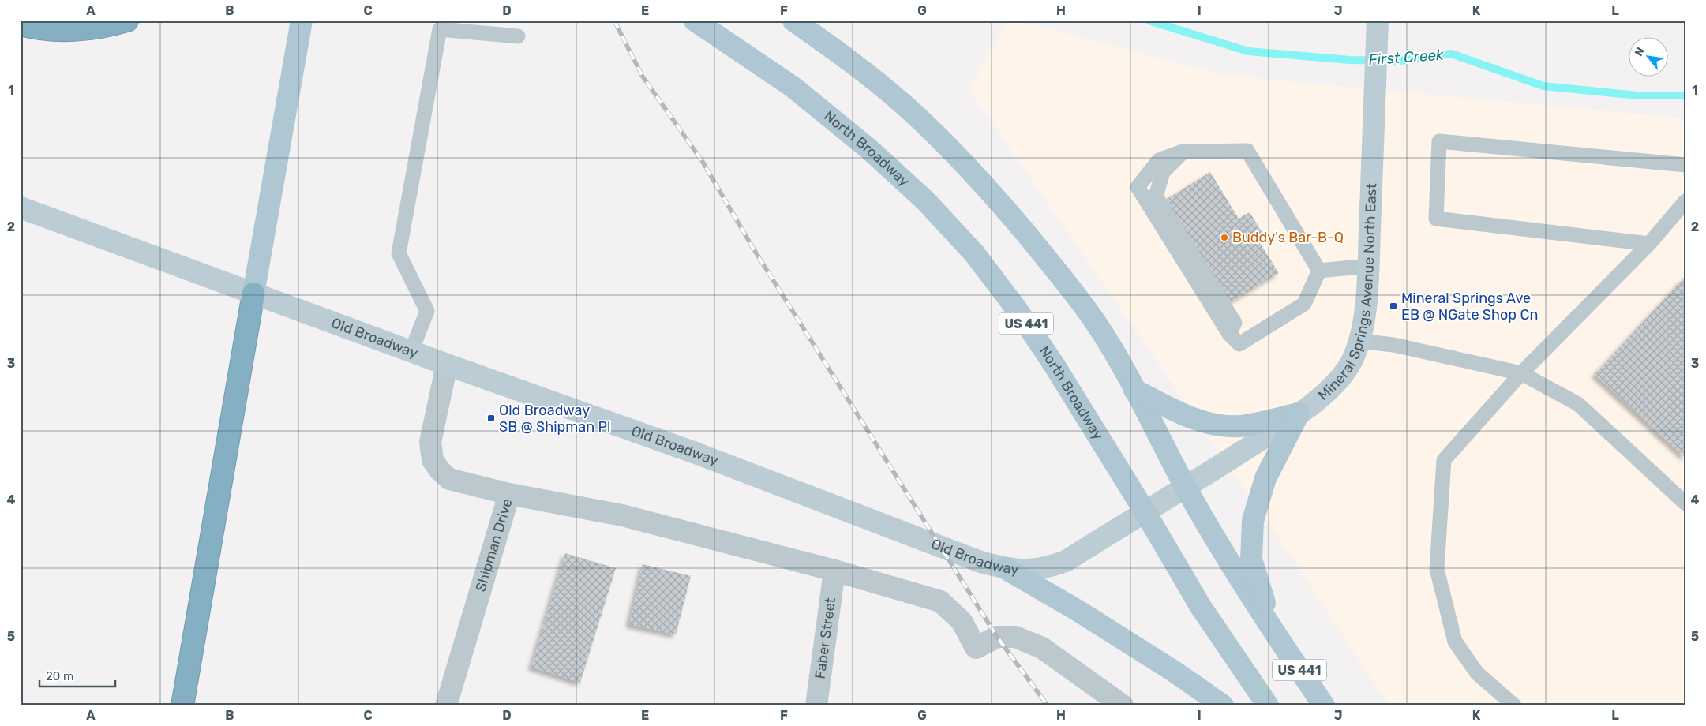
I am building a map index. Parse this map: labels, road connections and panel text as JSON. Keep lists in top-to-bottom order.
{
  "streets": {
    "main road": [
      "North Broadway",
      "Mineral Springs Avenue North East",
      "US 441",
      "Old Broadway"
    ],
    "street": ["Shipman Drive", "Faber Street"]
  },
  "crossings": [
    ["North Broadway", "Old Broadway"],
    ["Mineral Springs Avenue North East", "US 441"],
    ["Mineral Springs Avenue North East", "Old Broadway"],
    ["US 441", "Old Broadway"],
    ["Old Broadway", "Shipman Drive"]
  ],
  "water": ["First Creek"],
  "places": {
    "other": ["Buddy's Bar-B-Q"],
    "transit": ["Mineral Springs Ave EB @ NGate Shop Cn", "Old Broadway SB @ Shipman Pl"]
  },
  "scale_bar": "20 m",
  "north": "top left",
  "grid": {
    "columns": [
      "A",
      "B",
      "C",
      "D",
      "E",
      "F",
      "G",
      "H",
      "I",
      "J",
      "K",
      "L"
    ],
    "rows": [
      "1",
      "2",
      "3",
      "4",
      "5"
    ]
  }
}
